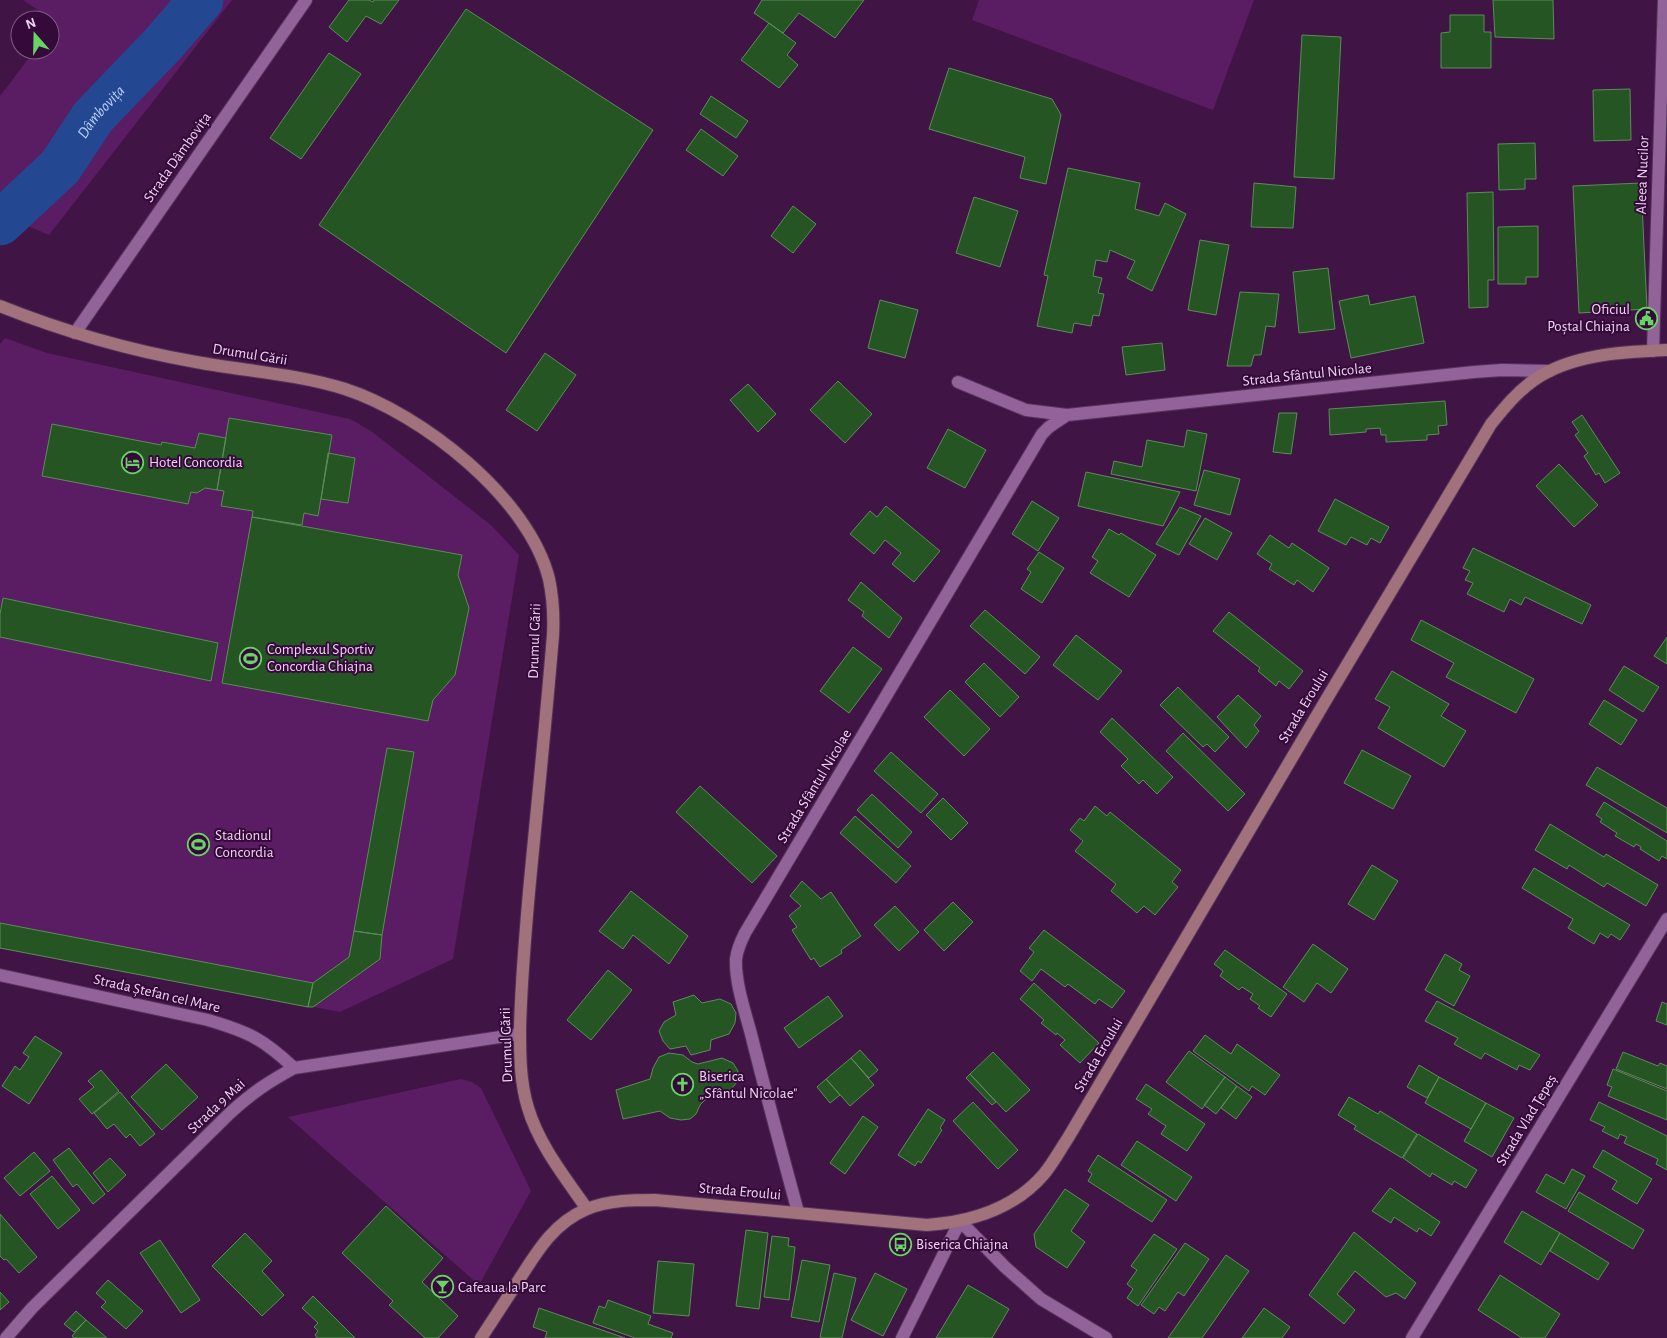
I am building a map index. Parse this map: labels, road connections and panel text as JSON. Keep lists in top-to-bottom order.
{
  "streets": {
    "main road": ["Drumul Gării", "Strada Eroului"],
    "street": [
      "Strada Dâmbovița",
      "Aleea Nucilor",
      "Strada Sfântul Nicolae",
      "Strada Ștefan cel Mare",
      "Strada 9 Mai",
      "Strada Vlad Țepeș"
    ]
  },
  "crossings": [
    ["Strada Dâmbovița", "Drumul Gării"],
    ["Aleea Nucilor", "Strada Eroului"],
    ["Drumul Gării", "Strada Eroului"],
    ["Drumul Gării", "Strada 9 Mai"],
    ["Strada Sfântul Nicolae", "Strada Eroului"],
    ["Strada Ștefan cel Mare", "Strada 9 Mai"]
  ],
  "water": ["Dâmbovița"],
  "places": {
    "public building": ["Oficiul Poștal Chiajna"],
    "hotel": ["Hotel Concordia"],
    "sports": ["Complexul Sportiv Concordia Chiajna", "Stadionul Concordia"],
    "church": ["Biserica „Sfântul Nicolae\""],
    "bus stop": ["Biserica Chiajna"],
    "bar": ["Cafeaua la Parc"]
  },
  "north": "top"
}
